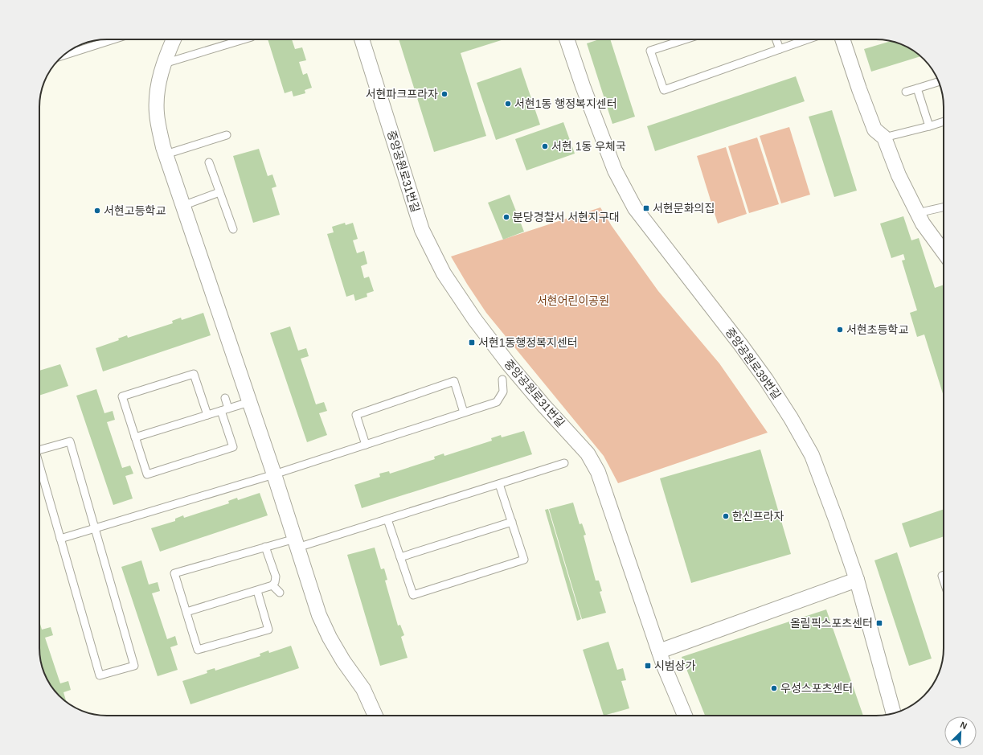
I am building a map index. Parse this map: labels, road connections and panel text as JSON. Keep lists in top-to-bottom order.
{
  "streets": {
    "street": ["중앙공원로31번길", "중앙공원로39번길"]
  },
  "parks": ["서현어린이공원"],
  "places": {
    "other": [
      "서현파크프라자",
      "서현1동 행정복지센터",
      "서현 1동 우체국",
      "서현고등학교",
      "분당경찰서 서현지구대",
      "서현초등학교",
      "한신프라자",
      "우성스포츠센터"
    ],
    "transit": [
      "서현문화의집",
      "서현1동행정복지센터",
      "올림픽스포츠센터",
      "시범상가"
    ]
  },
  "north": "top right"
}
